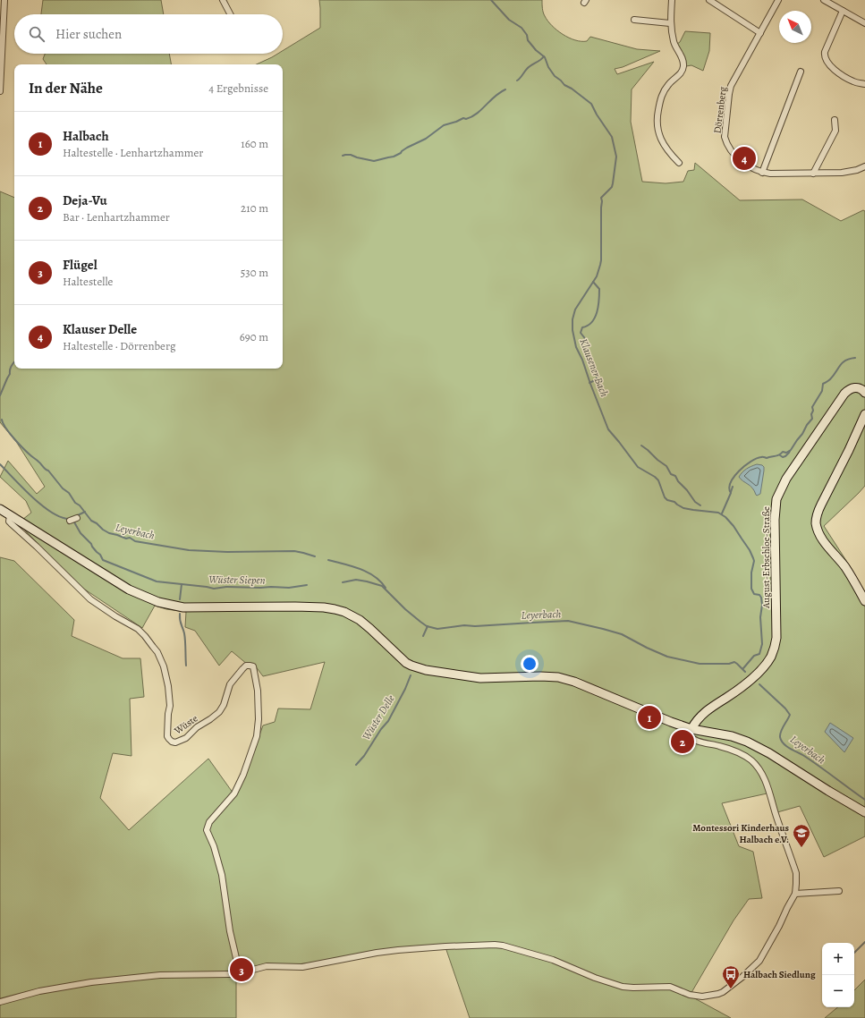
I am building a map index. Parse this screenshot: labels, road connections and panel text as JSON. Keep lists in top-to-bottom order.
{
  "streets": {
    "main road": ["August-Erbschloe-Straße"],
    "street": ["Dörrenberg", "Wüste"]
  },
  "water": [
    "Klausener Bach",
    "Leyerbach",
    "Wüster Siepen",
    "Wüster Delle"
  ],
  "places": {
    "school or university": ["Montessori Kinderhaus Halbach e.V."],
    "bus stop": ["Halbach Siedlung"]
  },
  "north": "top left",
  "page": {
    "search": "Hier suchen",
    "heading": ["In der Nähe", "4 Ergebnisse"],
    "list": [
      {
        "mark": "1",
        "name": "Halbach",
        "note": "Haltestelle · Lenhartzhammer",
        "value": "160 m"
      },
      {
        "mark": "2",
        "name": "Deja-Vu",
        "note": "Bar · Lenhartzhammer",
        "value": "210 m"
      },
      {
        "mark": "3",
        "name": "Flügel",
        "note": "Haltestelle",
        "value": "530 m"
      },
      {
        "mark": "4",
        "name": "Klauser Delle",
        "note": "Haltestelle · Dörrenberg",
        "value": "690 m"
      }
    ],
    "pins": [
      "4",
      "1",
      "2",
      "3"
    ],
    "map_buttons": ["+", "−"]
  }
}
